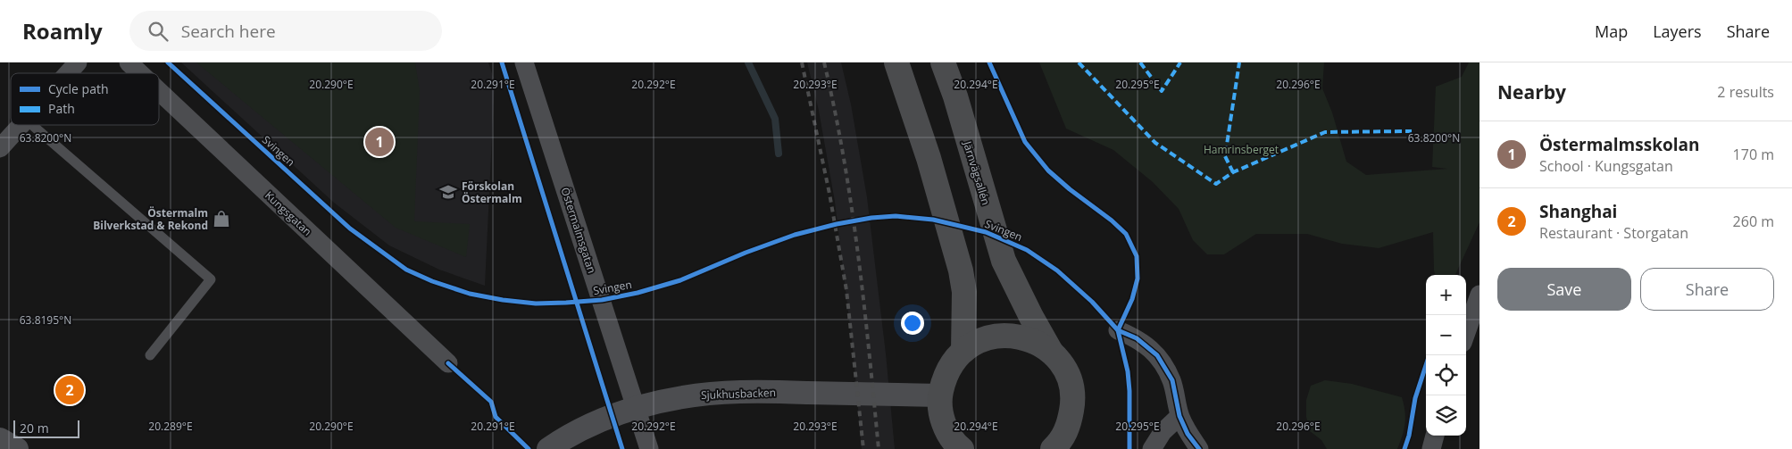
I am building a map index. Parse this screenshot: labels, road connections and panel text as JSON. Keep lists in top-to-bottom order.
{
  "streets": {
    "main road": ["Järnvägsallén"],
    "street": ["Kungsgatan", "Östermalmsgatan", "Sjukhusbacken"],
    "cycle path": ["Svingen"]
  },
  "parks": ["Hamrinsberget"],
  "places": {
    "school or university": ["Förskolan Östermalm"],
    "shop": ["Östermalm Bilverkstad & Rekond"]
  },
  "legend": ["Cycle path", "Path"],
  "scale_bar": "20 m",
  "page": {
    "header": "Roamly",
    "search": "Search here",
    "nav": ["Map", "Layers", "Share"],
    "heading": ["Nearby", "2 results"],
    "list": [
      {
        "mark": "1",
        "name": "Östermalmsskolan",
        "note": "School · Kungsgatan",
        "value": "170 m"
      },
      {
        "mark": "2",
        "name": "Shanghai",
        "note": "Restaurant · Storgatan",
        "value": "260 m"
      }
    ],
    "pins": ["1", "2"],
    "buttons": ["Save", "Share"],
    "map_buttons": ["+", "−"],
    "scale": "20 m"
  },
  "coordinates": [
    "20.290°E",
    "20.291°E",
    "20.292°E",
    "20.293°E",
    "20.294°E",
    "20.295°E",
    "20.296°E",
    "63.8200°N",
    "63.8195°N",
    "20.289°E"
  ]
}
